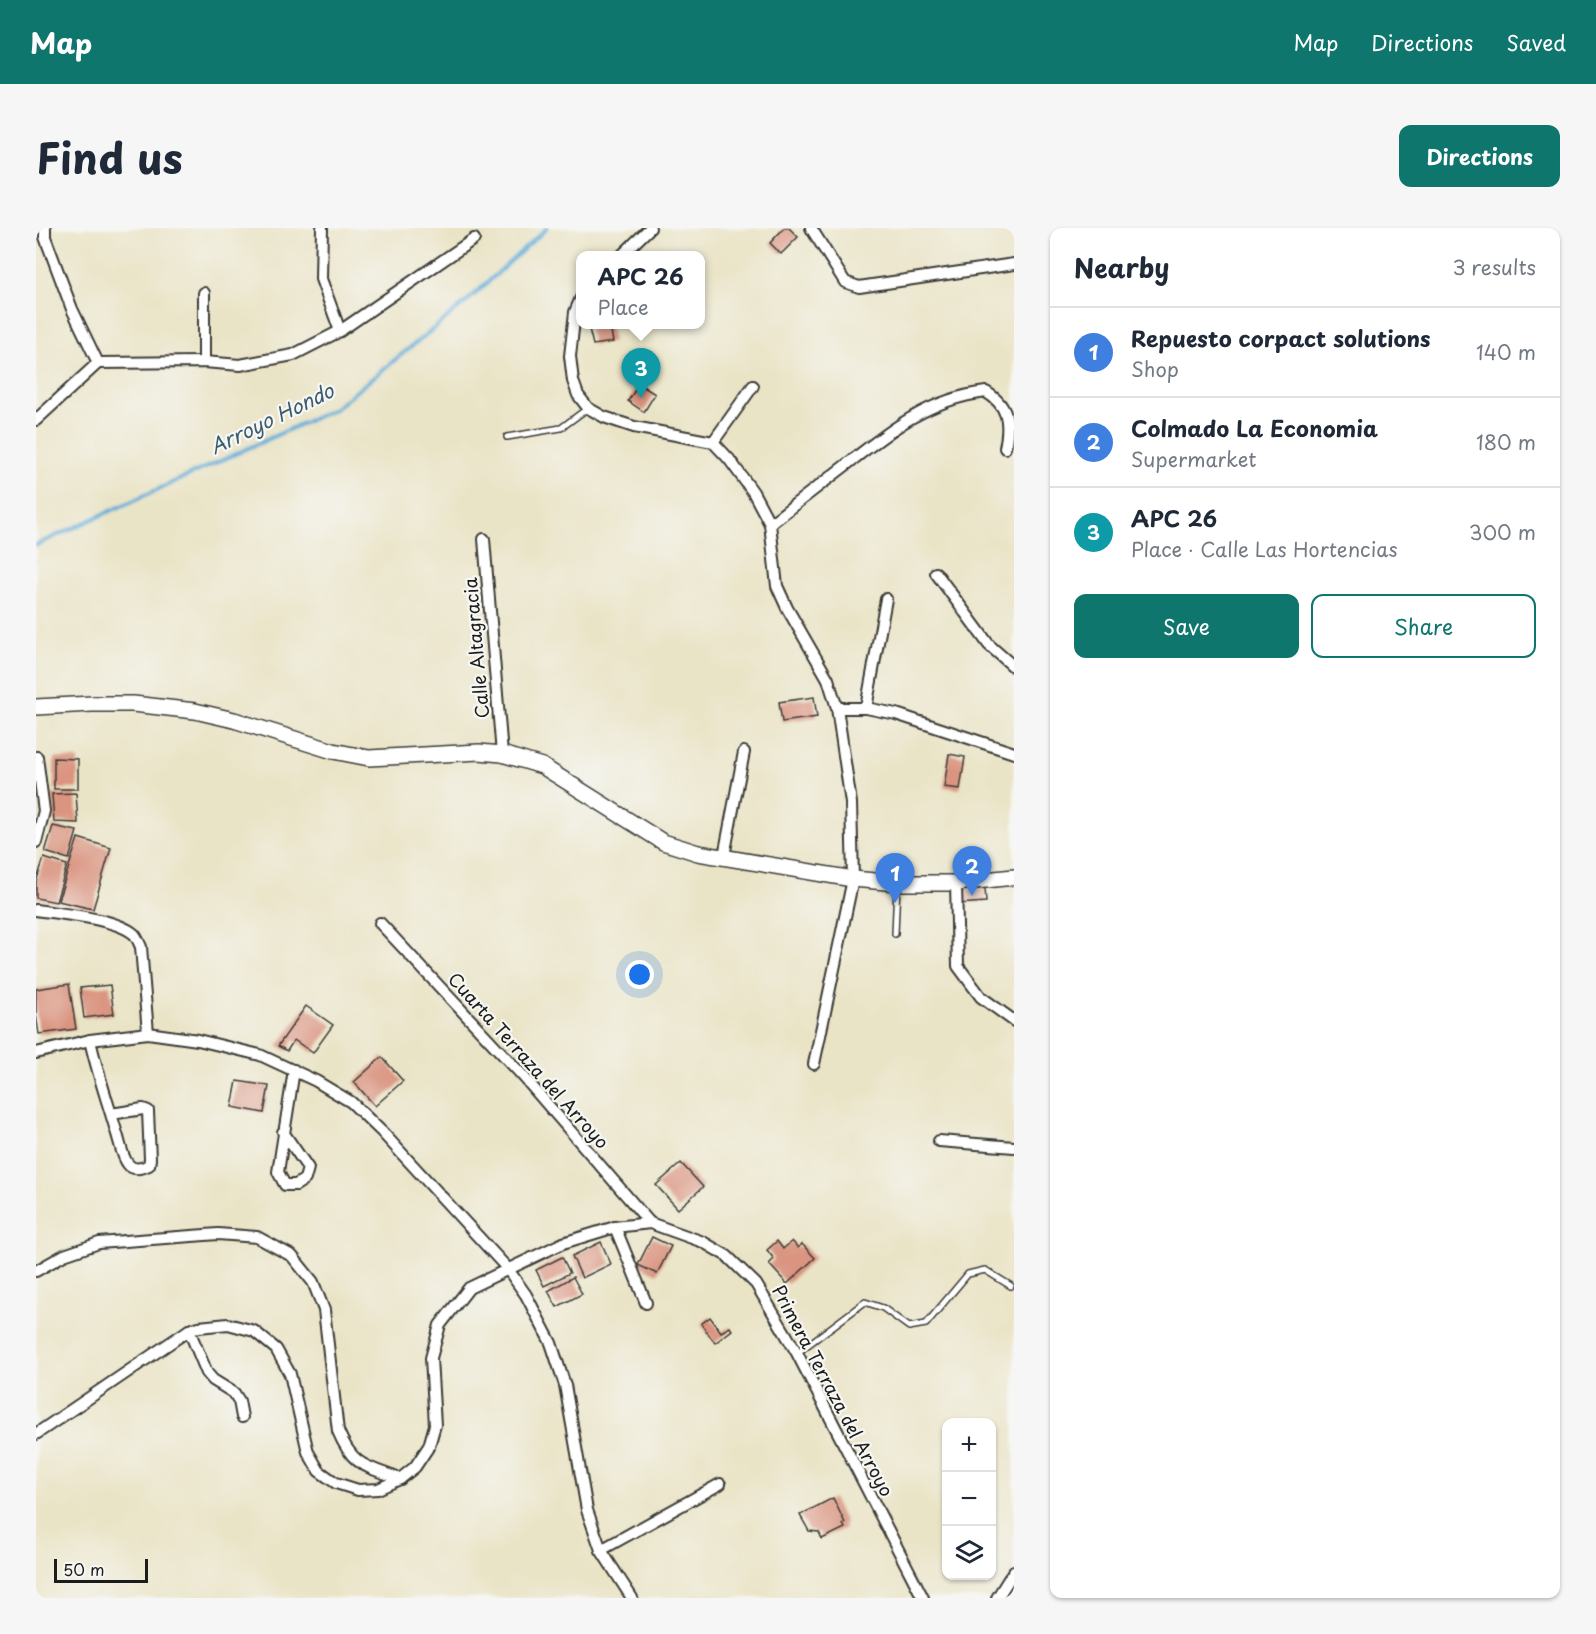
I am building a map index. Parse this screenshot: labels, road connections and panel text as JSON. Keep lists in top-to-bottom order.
{
  "streets": {
    "street": ["Calle Altagracia", "Cuarta Terraza del Arroyo", "Primera Terraza del Arroyo"]
  },
  "crossings": [
    ["Cuarta Terraza del Arroyo", "Primera Terraza del Arroyo"]
  ],
  "water": ["Arroyo Hondo"],
  "scale_bar": "50 m",
  "page": {
    "header": "Map",
    "nav": ["Map", "Directions", "Saved"],
    "title": "Find us",
    "buttons": [
      "Directions",
      ["Save", "Share"]
    ],
    "heading": ["Nearby", "3 results"],
    "popup": ["APC 26", "Place"],
    "list": [
      {
        "mark": "1",
        "name": "Repuesto corpact solutions",
        "note": "Shop",
        "value": "140 m"
      },
      {
        "mark": "2",
        "name": "Colmado La Economia",
        "note": "Supermarket",
        "value": "180 m"
      },
      {
        "mark": "3",
        "name": "APC 26",
        "note": "Place · Calle Las Hortencias",
        "value": "300 m"
      }
    ],
    "pins": ["3", "2", "1"],
    "map_buttons": ["+", "−"],
    "scale": "50 m"
  }
}
